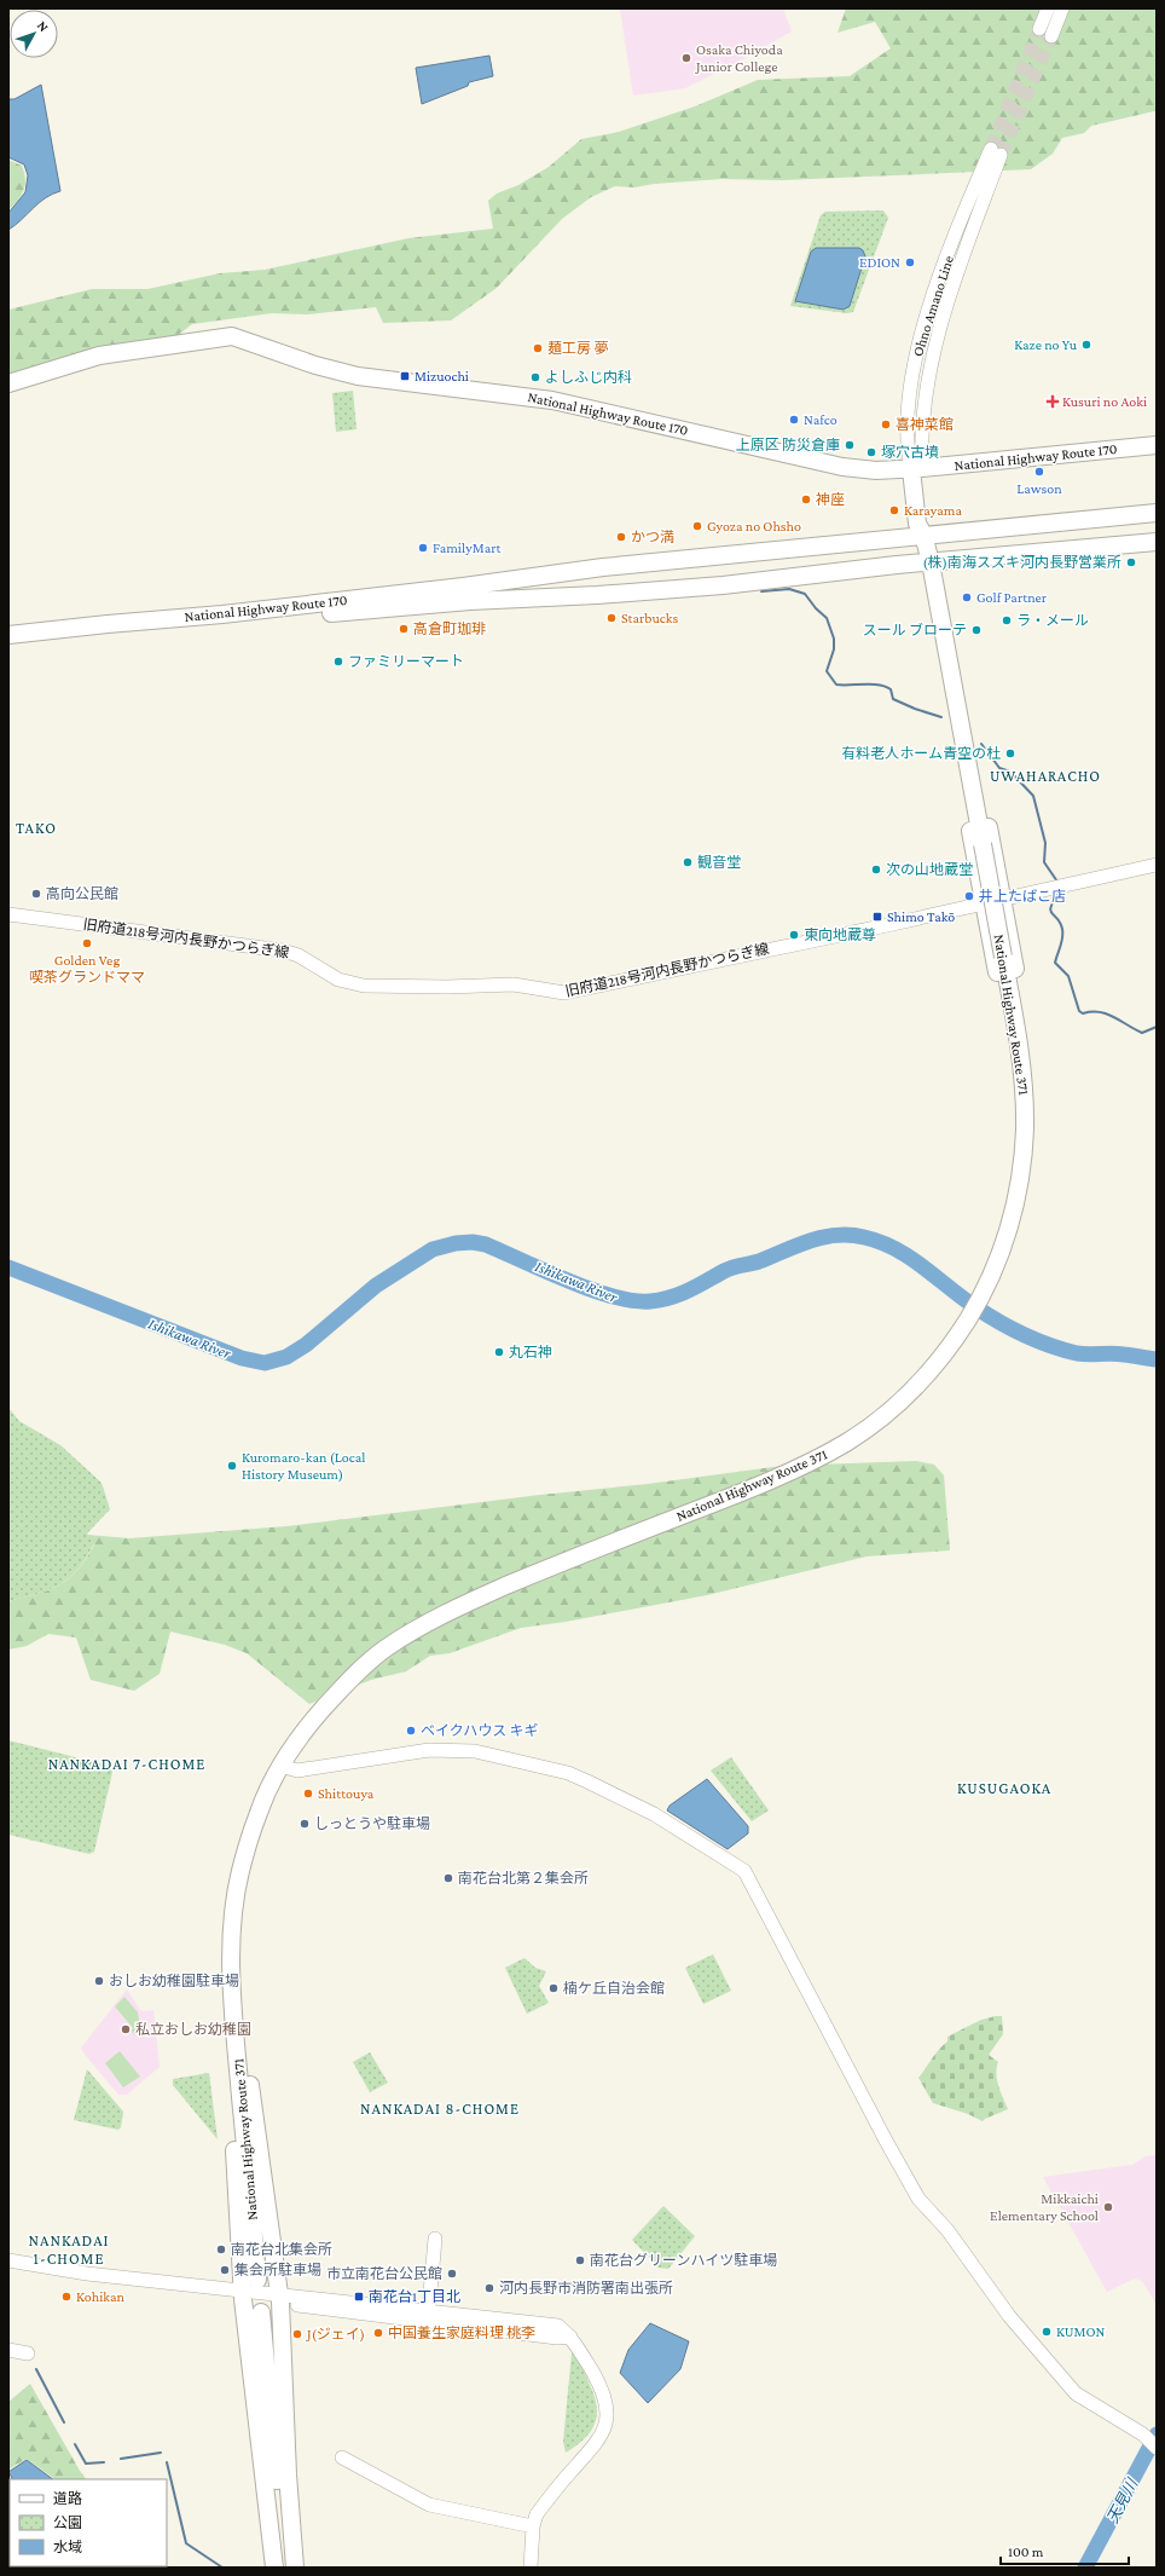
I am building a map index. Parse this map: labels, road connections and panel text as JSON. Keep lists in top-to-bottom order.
{
  "streets": {
    "highway": ["National Highway Route 170", "National Highway Route 371"],
    "street": ["Ohno Amano Line", "旧府道218号河内長野かつらぎ線"]
  },
  "crossings": [
    ["Ohno Amano Line", "National Highway Route 170"],
    ["Ohno Amano Line", "National Highway Route 371"],
    ["National Highway Route 170", "National Highway Route 371"]
  ],
  "districts": [
    "UWAHARACHO",
    "TAKO",
    "NANKADAI 7-CHOME",
    "KUSUGAOKA",
    "NANKADAI 8-CHOME",
    "NANKADAI 1-CHOME"
  ],
  "water": ["Ishikawa River", "天見川"],
  "places": {
    "other": [
      "Osaka Chiyoda Junior College",
      "EDION",
      "Kaze no Yu",
      "麺工房 夢",
      "よしふじ内科",
      "Nafco",
      "喜神菜館",
      "上原区 防災倉庫",
      "塚穴古墳",
      "Lawson",
      "神座",
      "Karayama",
      "Gyoza no Ohsho",
      "かつ満",
      "FamilyMart",
      "(株)南海スズキ河内長野営業所",
      "Golf Partner",
      "Starbucks",
      "ラ・メール",
      "高倉町珈琲",
      "スール ブローテ",
      "ファミリーマート",
      "有料老人ホーム青空の杜",
      "観音堂",
      "次の山地蔵堂",
      "高向公民館",
      "井上たばこ店",
      "東向地蔵尊",
      "Golden Veg 喫茶グランドママ",
      "丸石神",
      "Kuromaro-kan (Local History Museum)",
      "ベイクハウス キギ",
      "Shittouya",
      "しっとうや駐車場",
      "南花台北第２集会所",
      "おしお幼稚園駐車場",
      "楠ケ丘自治会館",
      "私立おしお幼稚園",
      "Mikkaichi Elementary School",
      "南花台北集会所",
      "南花台グリーンハイツ駐車場",
      "集会所駐車場",
      "市立南花台公民館",
      "河内長野市消防署南出張所",
      "Kohikan",
      "KUMON",
      "中国養生家庭料理 桃李",
      "J(ジェイ)"
    ],
    "transit": ["Mizuochi", "Shimo Takō", "南花台1丁目北"],
    "health": ["Kusuri no Aoki"]
  },
  "legend": ["道路", "公園", "水域"],
  "scale_bar": "100 m",
  "north": "top right"
}
